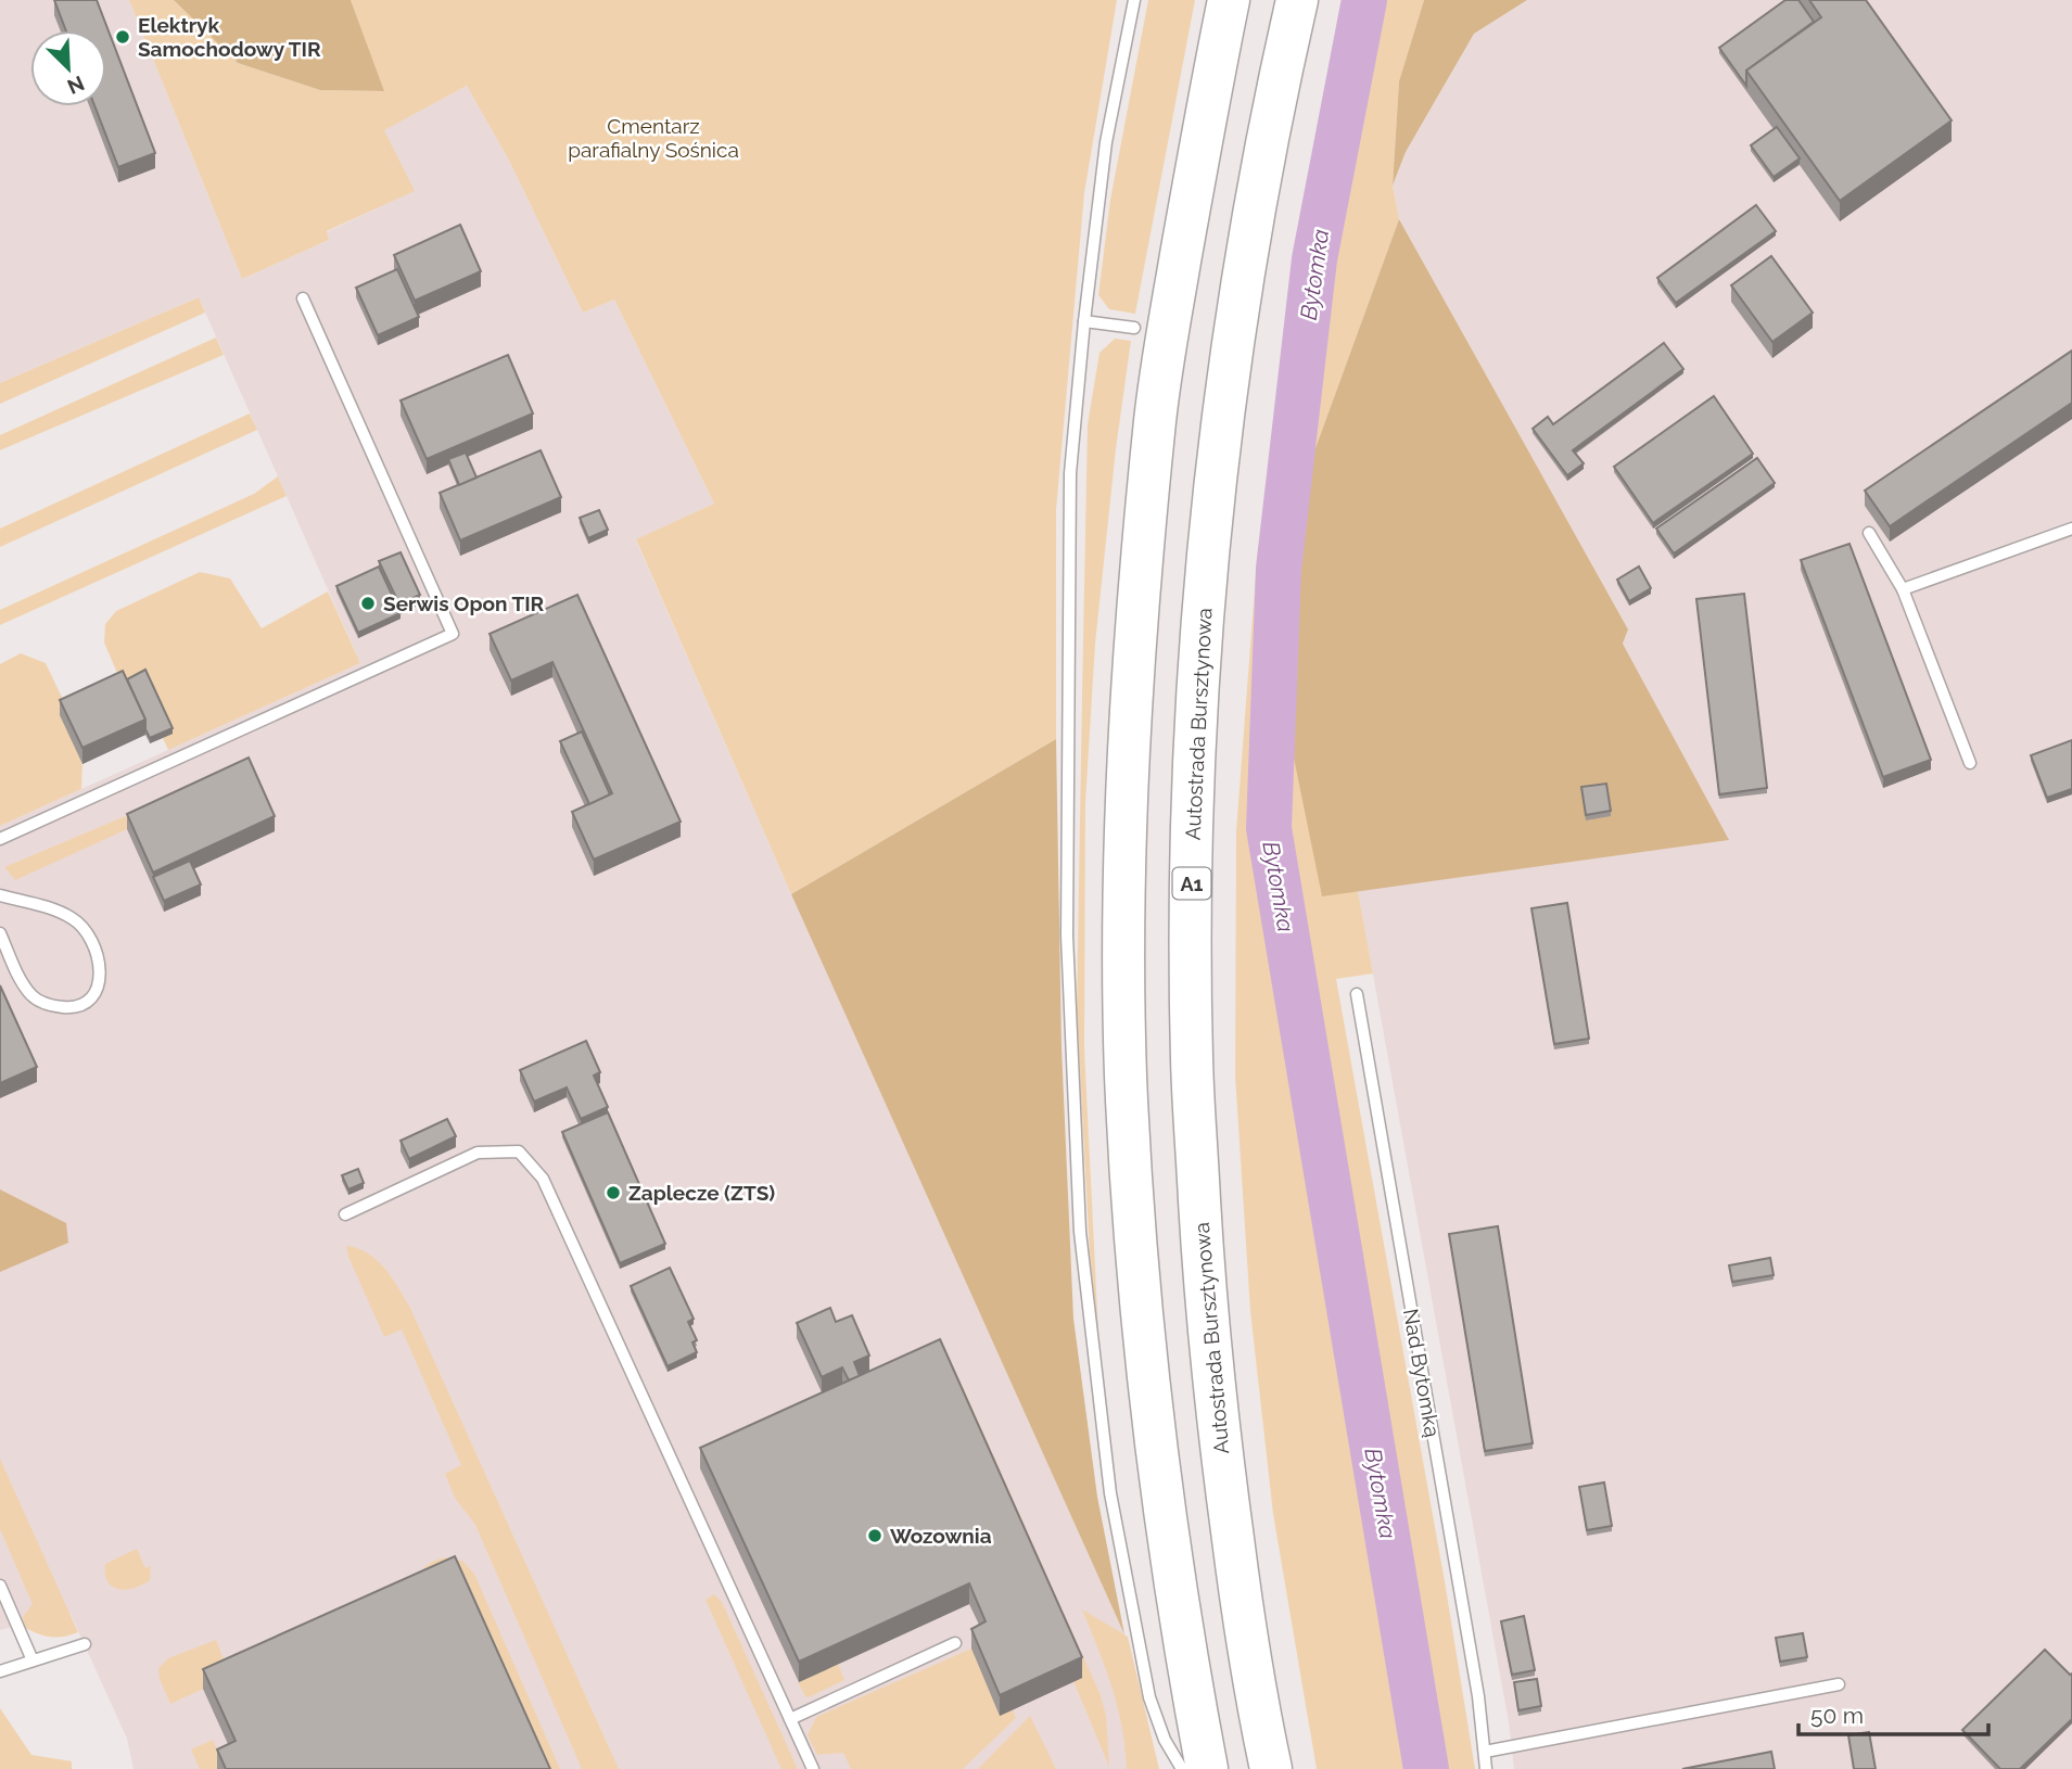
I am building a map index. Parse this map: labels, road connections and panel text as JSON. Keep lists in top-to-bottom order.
{
  "streets": {
    "highway": ["Autostrada Bursztynowa", "A1"],
    "lane": ["Nad Bytomką"]
  },
  "water": ["Bytomka"],
  "parks": ["Cmentarz parafialny Sośnica"],
  "places": [
    "Elektryk Samochodowy TIR",
    "Serwis Opon TIR",
    "Zaplecze (ZTS)",
    "Wozownia"
  ],
  "scale_bar": "50 m",
  "north": "bottom right"
}
